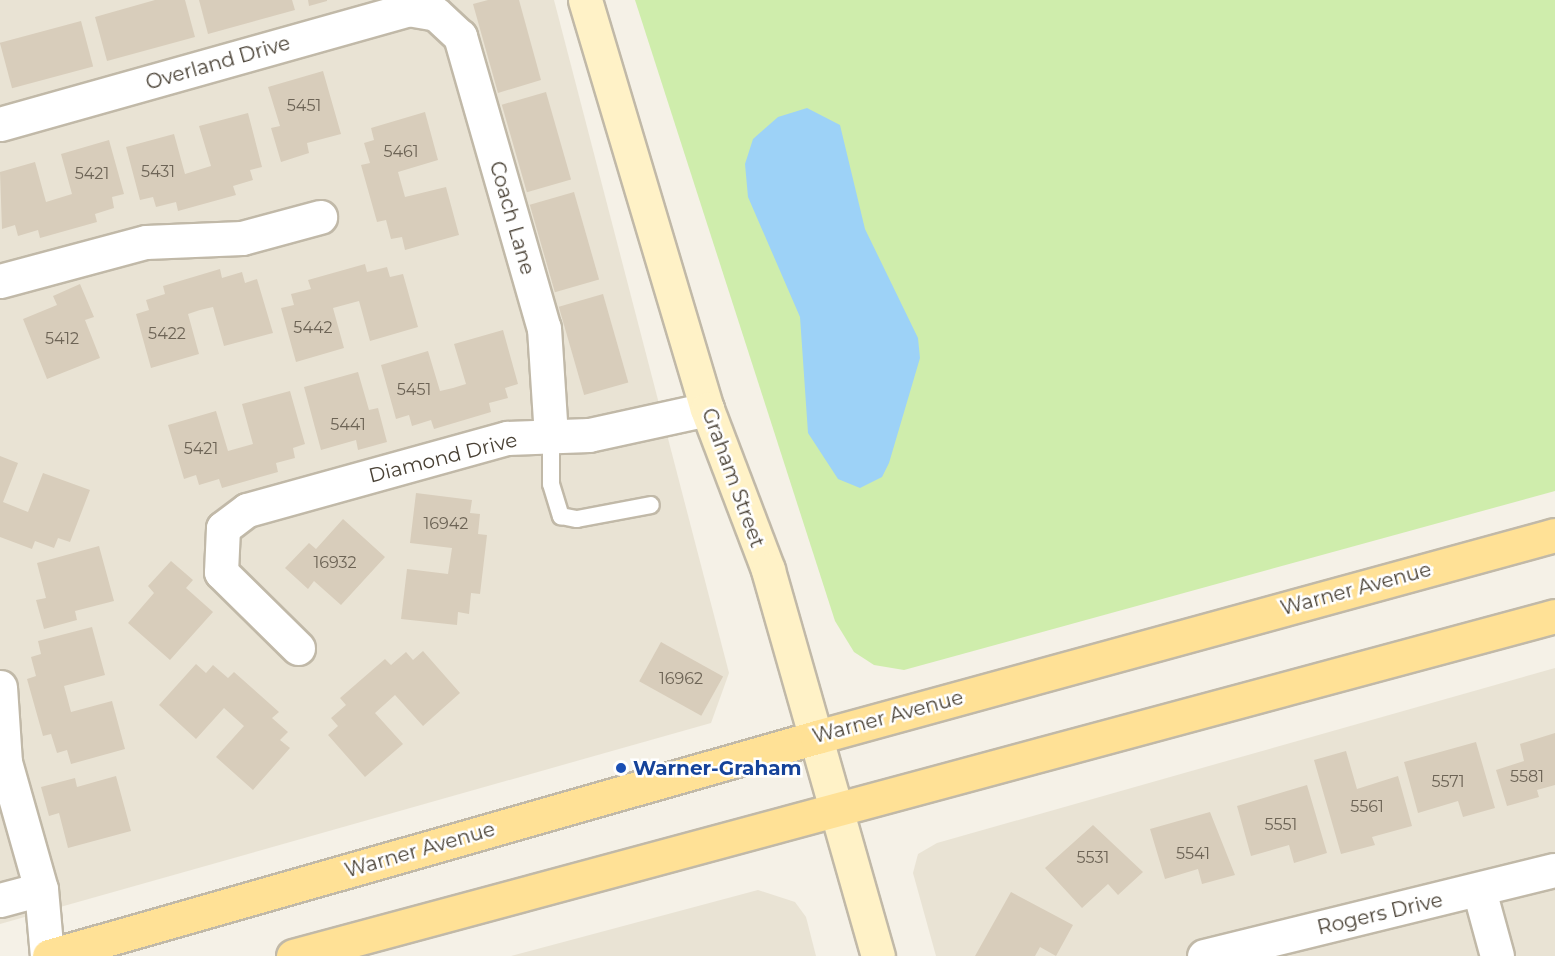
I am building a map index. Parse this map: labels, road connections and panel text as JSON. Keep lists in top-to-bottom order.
{
  "streets": {
    "main road": ["Warner Avenue"],
    "street": [
      "Overland Drive",
      "Coach Lane",
      "Diamond Drive",
      "Graham Street",
      "Rogers Drive"
    ]
  },
  "crossings": [
    ["Overland Drive", "Coach Lane"],
    ["Coach Lane", "Diamond Drive"],
    ["Diamond Drive", "Graham Street"],
    ["Graham Street", "Warner Avenue"]
  ],
  "places": ["Warner-Graham"],
  "house_numbers": [
    "5451",
    "5461",
    "5431",
    "5421",
    "5442",
    "5422",
    "5412",
    "5451",
    "5441",
    "5421",
    "16942",
    "16932",
    "16962",
    "5581",
    "5571",
    "5561",
    "5551",
    "5541",
    "5531"
  ]
}
